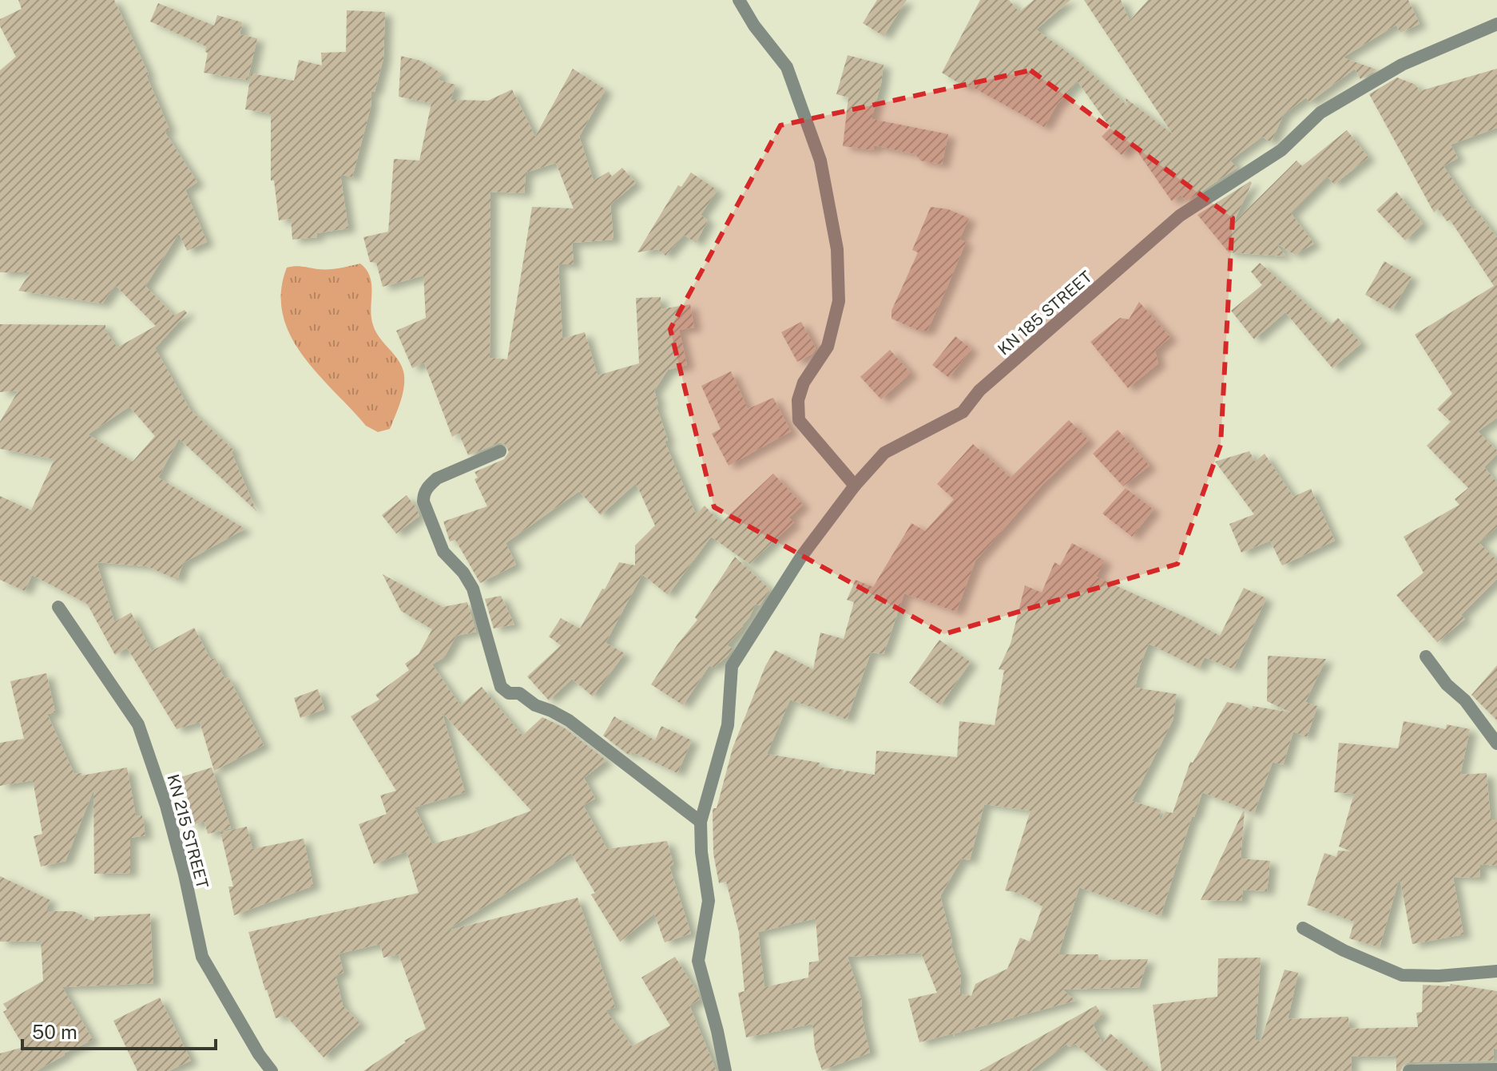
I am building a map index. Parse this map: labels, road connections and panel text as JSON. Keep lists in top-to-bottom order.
{
  "streets": {
    "street": ["KN 185 STREET", "KN 215 STREET"]
  },
  "scale_bar": "50 m"
}
